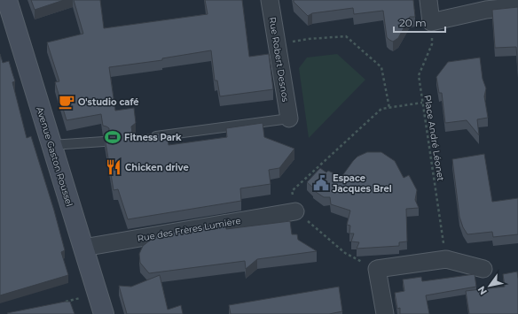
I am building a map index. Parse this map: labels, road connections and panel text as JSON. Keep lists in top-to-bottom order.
{
  "streets": {
    "main road": ["Avenue Gaston Roussel"],
    "street": ["Rue Robert Desnos", "Rue des Frères Lumière"],
    "path": ["Place André Léonet"]
  },
  "crossings": [
    ["Avenue Gaston Roussel", "Rue des Frères Lumière"]
  ],
  "places": {
    "cafe": ["O'studio café"],
    "sports": ["Fitness Park"],
    "restaurant": ["Chicken drive"],
    "public building": ["Espace Jacques Brel"]
  },
  "scale_bar": "20 m",
  "north": "bottom left"
}
